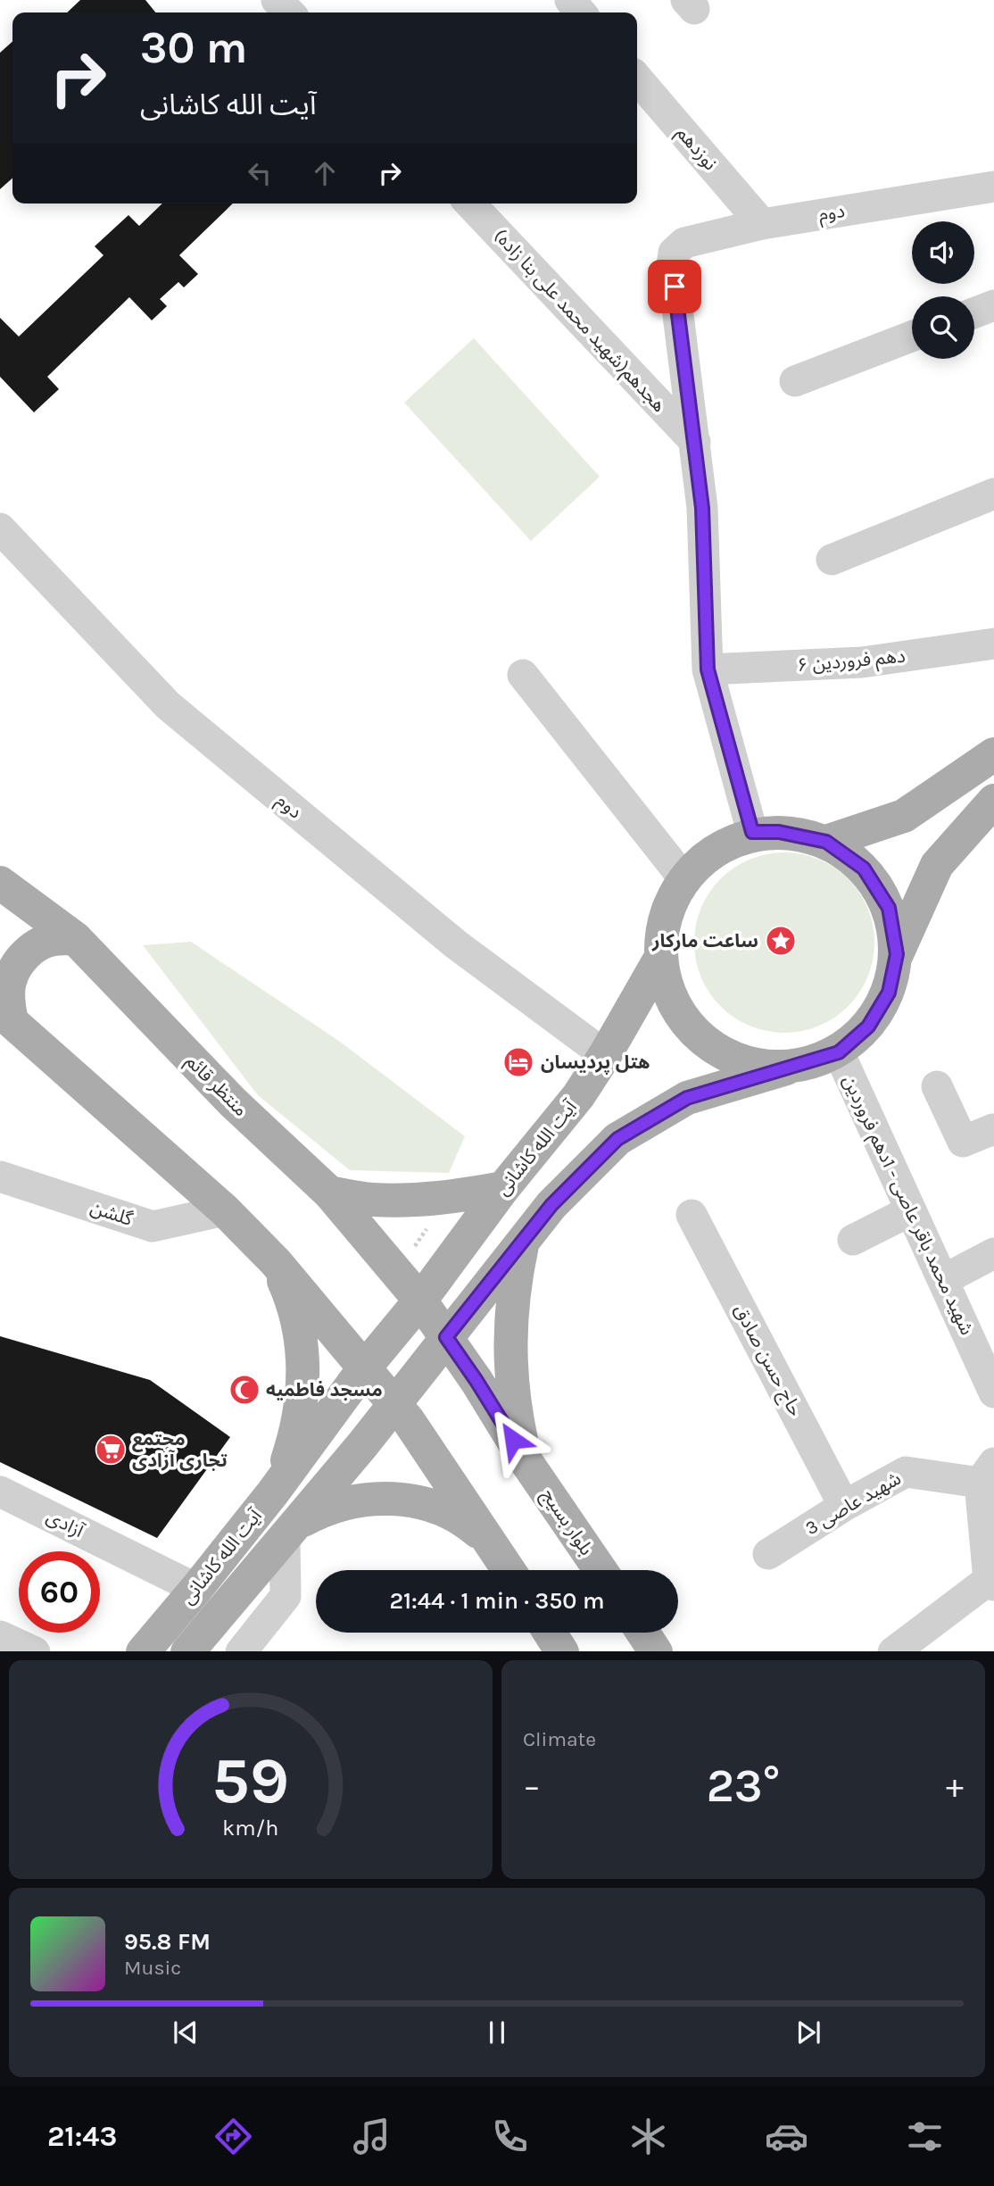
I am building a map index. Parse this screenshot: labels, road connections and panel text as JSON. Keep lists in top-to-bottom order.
{
  "streets": {
    "main road": ["منتظر قائم", "آیت الله کاشانی", "بلوار بسیج"],
    "street": [
      "نوزدهم",
      "دوم",
      "هجدهم(شهید محمد علی بنا زاده)",
      "دهم فروردین ۶",
      "شهید محمد باقر عاصی - 1دهم فروردین",
      "گلشن",
      "حاج حسن صادق",
      "3 شهید عاصی",
      "آزادی"
    ]
  },
  "crossings": [
    ["نوزدهم", "دوم"],
    ["دوم", "هجدهم(شهید محمد علی بنا زاده)"],
    ["دوم", "آیت الله کاشانی"],
    ["منتظر قائم", "آیت الله کاشانی"],
    ["منتظر قائم", "بلوار بسیج"],
    ["آیت الله کاشانی", "بلوار بسیج"],
    ["آیت الله کاشانی", "آزادی"],
    ["حاج حسن صادق", "3 شهید عاصی"]
  ],
  "places": {
    "place": ["ساعت مارکار"],
    "hotel": ["هتل پردیسان"],
    "mosque": ["مسجد فاطمیه"],
    "supermarket": ["مجتمع تجاری آزادی"]
  },
  "page": {
    "turn": ["30 m", "آیت الله کاشانی"],
    "limit": "60",
    "trip": "21:44 · 1 min · 350 m",
    "tile": "Climate",
    "heat": ["−", "23°", "+"],
    "song": ["95.8 FM", "Music"],
    "tabs": "21:43",
    "gauge": ["59", "km/h"]
  }
}
